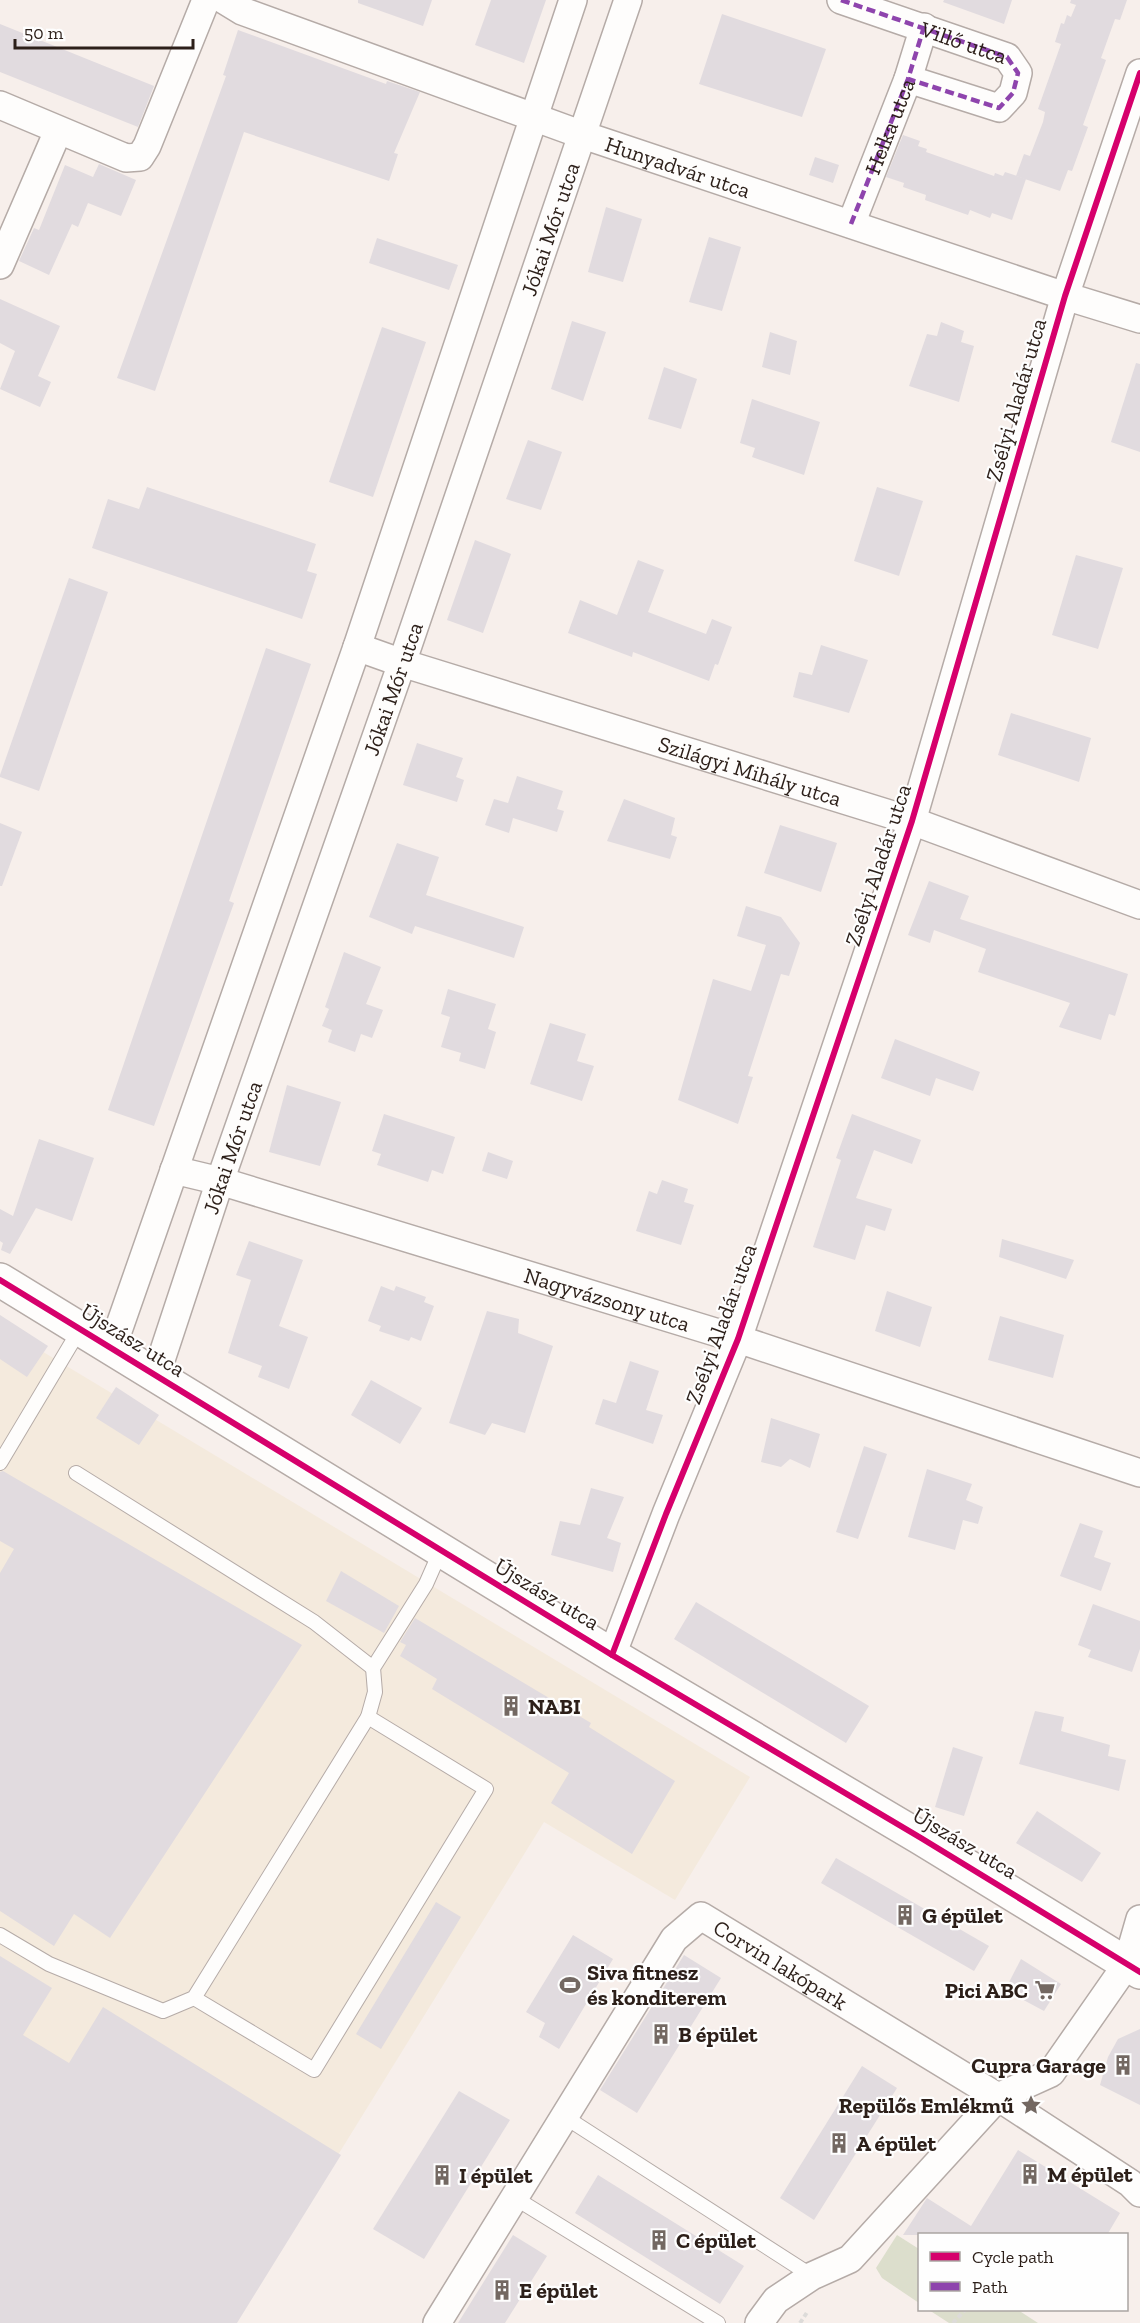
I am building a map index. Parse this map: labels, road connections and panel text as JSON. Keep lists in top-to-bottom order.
{
  "streets": {
    "street": [
      "Villő utca",
      "Helka utca",
      "Hunyadvár utca",
      "Jókai Mór utca",
      "Zsélyi Aladár utca",
      "Szilágyi Mihály utca",
      "Nagyvázsony utca",
      "Újszász utca",
      "Corvin lakópark"
    ]
  },
  "crossings": [
    ["Villő utca", "Helka utca"],
    ["Helka utca", "Hunyadvár utca"],
    ["Hunyadvár utca", "Jókai Mór utca"],
    ["Hunyadvár utca", "Zsélyi Aladár utca"],
    ["Jókai Mór utca", "Szilágyi Mihály utca"],
    ["Jókai Mór utca", "Nagyvázsony utca"],
    ["Jókai Mór utca", "Újszász utca"],
    ["Zsélyi Aladár utca", "Szilágyi Mihály utca"],
    ["Zsélyi Aladár utca", "Nagyvázsony utca"],
    ["Zsélyi Aladár utca", "Újszász utca"]
  ],
  "places": {
    "building": [
      "NABI",
      "G épület",
      "B épület",
      "Cupra Garage",
      "A épület",
      "M épület",
      "I épület",
      "C épület",
      "E épület"
    ],
    "sports": ["Siva fitnesz és konditerem"],
    "supermarket": ["Pici ABC"],
    "place": ["Repülős Emlékmű"]
  },
  "legend": ["Cycle path", "Path"],
  "scale_bar": "50 m"
}
